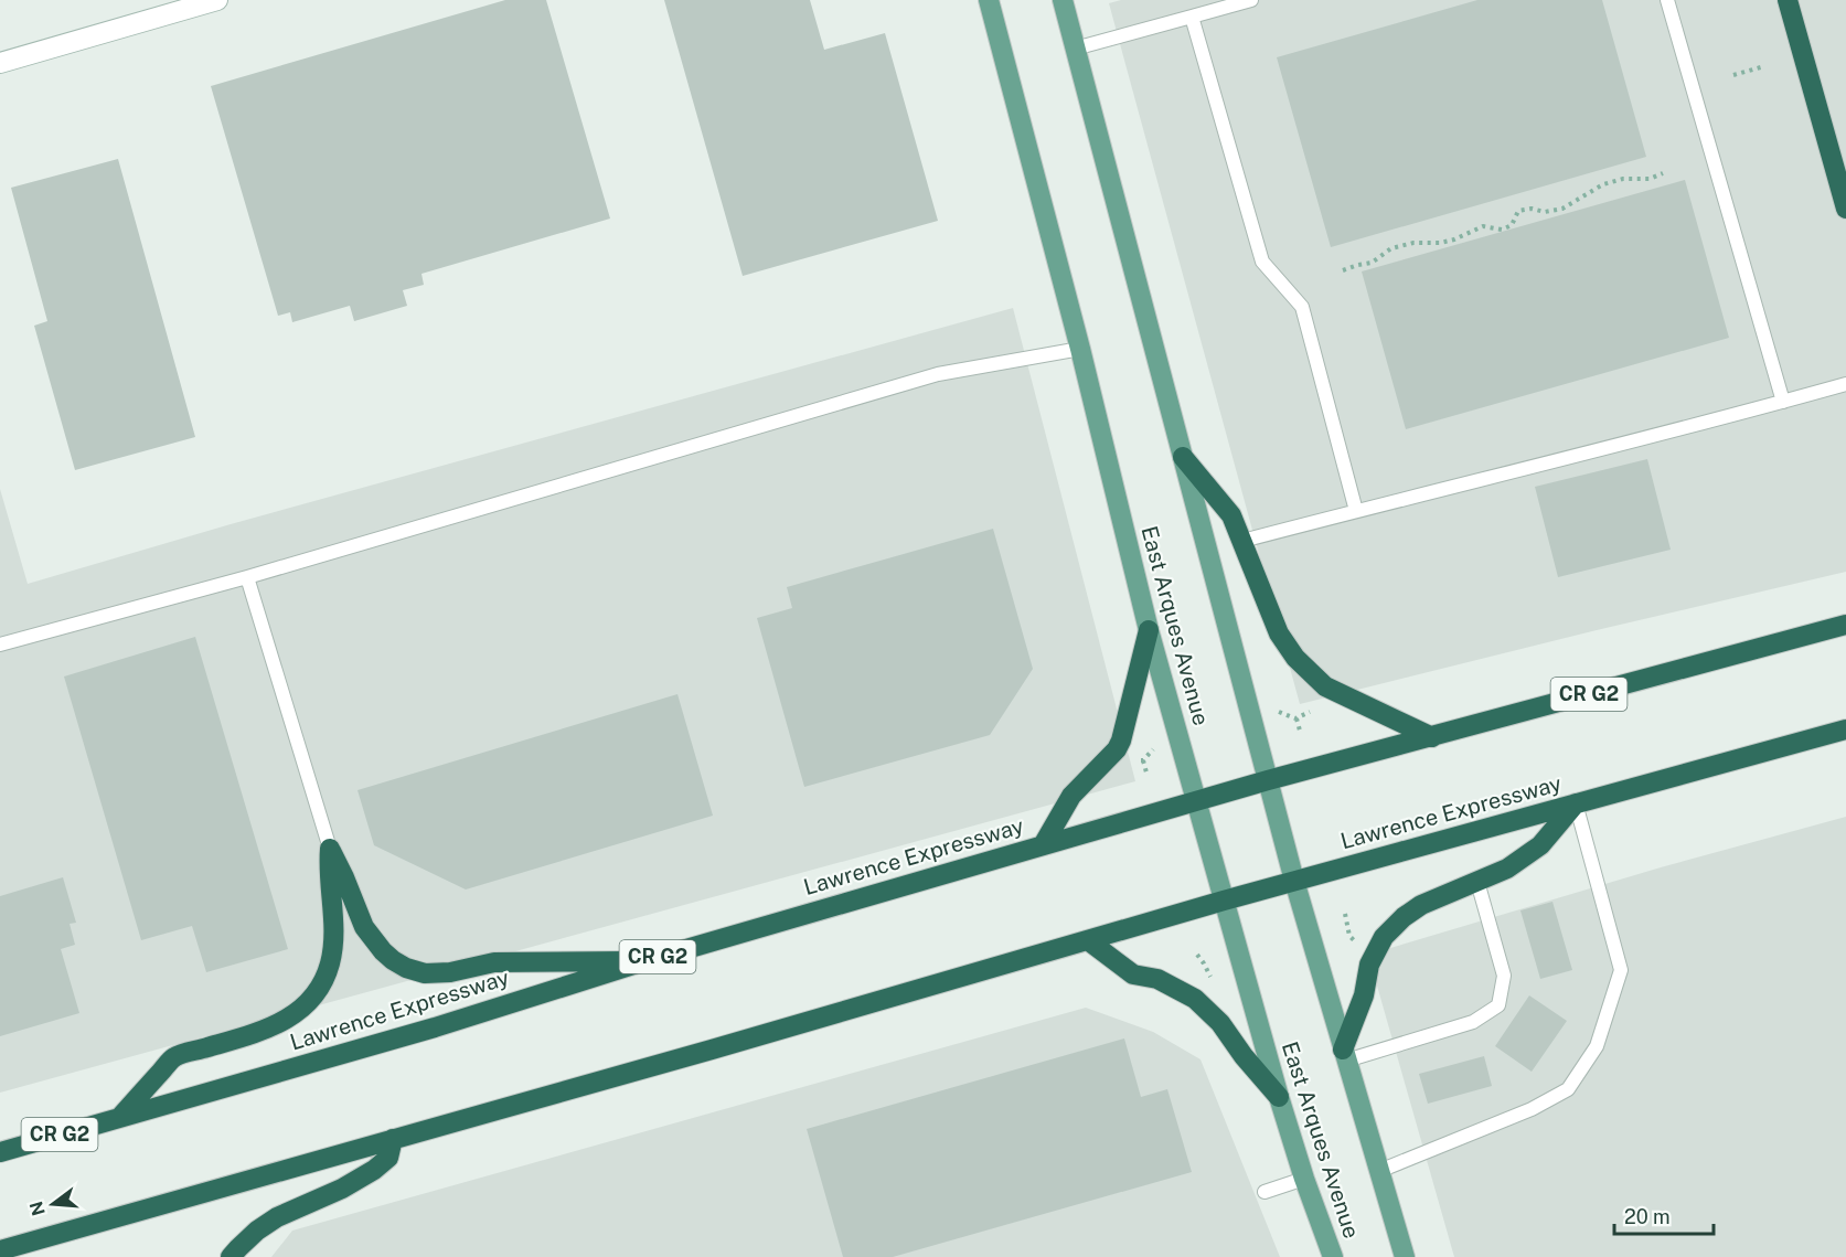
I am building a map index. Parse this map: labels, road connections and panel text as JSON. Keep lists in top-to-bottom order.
{
  "streets": {
    "highway": ["CR G2", "Lawrence Expressway"],
    "main road": ["East Arques Avenue"]
  },
  "crossings": [
    ["East Arques Avenue", "Lawrence Expressway"]
  ],
  "scale_bar": "20 m",
  "north": "left"
}
